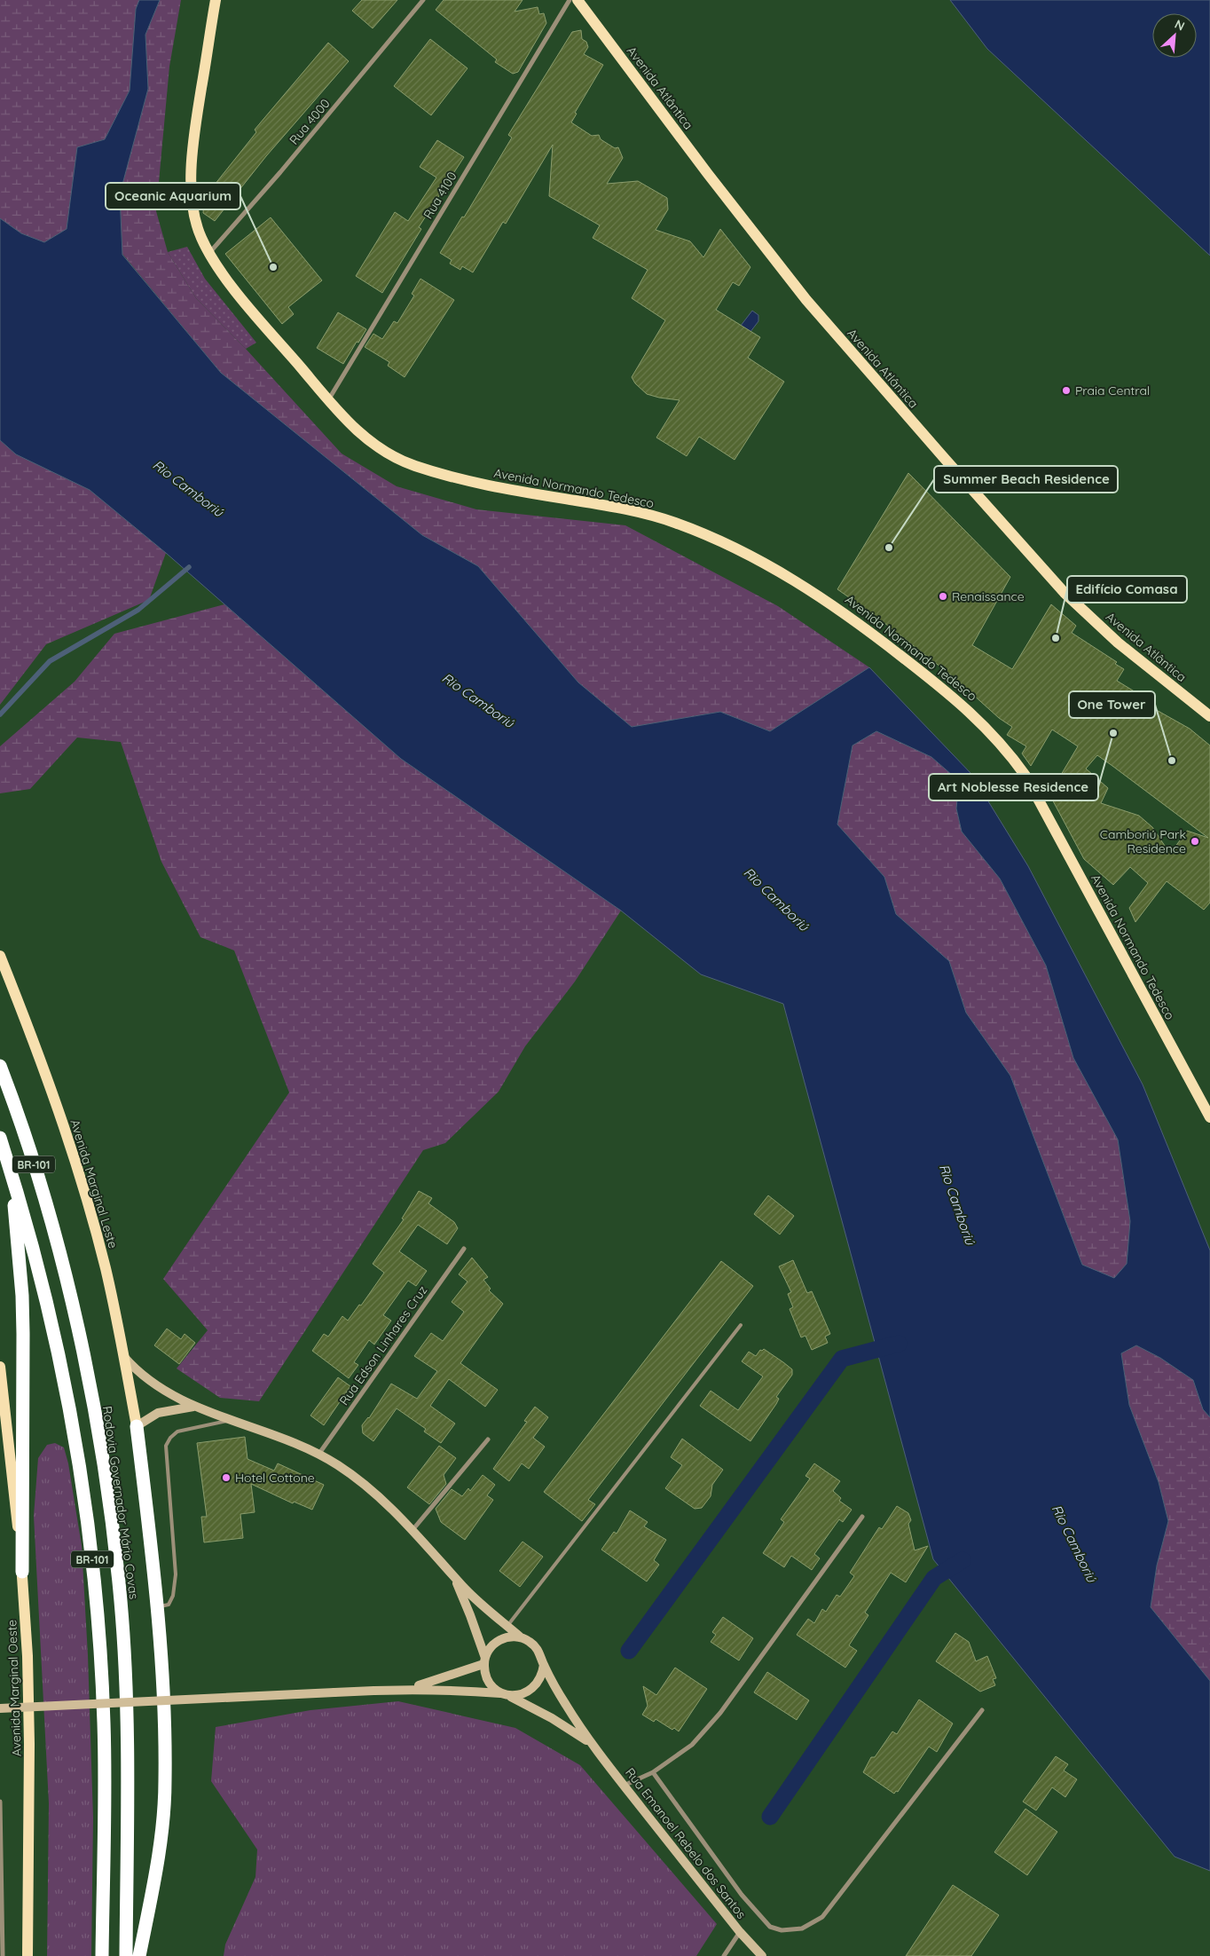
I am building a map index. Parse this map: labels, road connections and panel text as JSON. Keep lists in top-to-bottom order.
{
  "streets": {
    "highway": ["BR-101", "Rodovia Governador Mário Covas"],
    "main road": [
      "Avenida Atlântica",
      "Avenida Normando Tedesco",
      "Avenida Marginal Leste",
      "Avenida Marginal Oeste",
      "Rua Emanoel Rebelo dos Santos"
    ],
    "street": ["Rua 4000", "Rua 4100", "Rua Edson Linhares Cruz"]
  },
  "crossings": [
    ["Rua 4000", "Avenida Normando Tedesco"],
    ["Rua 4100", "Avenida Normando Tedesco"]
  ],
  "water": ["Rio Camboriú"],
  "places": [
    "Oceanic Aquarium",
    "Praia Central",
    "Summer Beach Residence",
    "Renaissance",
    "Edifício Comasa",
    "Art Noblesse Residence",
    "One Tower",
    "Camboriú Park Residence",
    "Hotel Cottone"
  ],
  "north": "top right"
}
